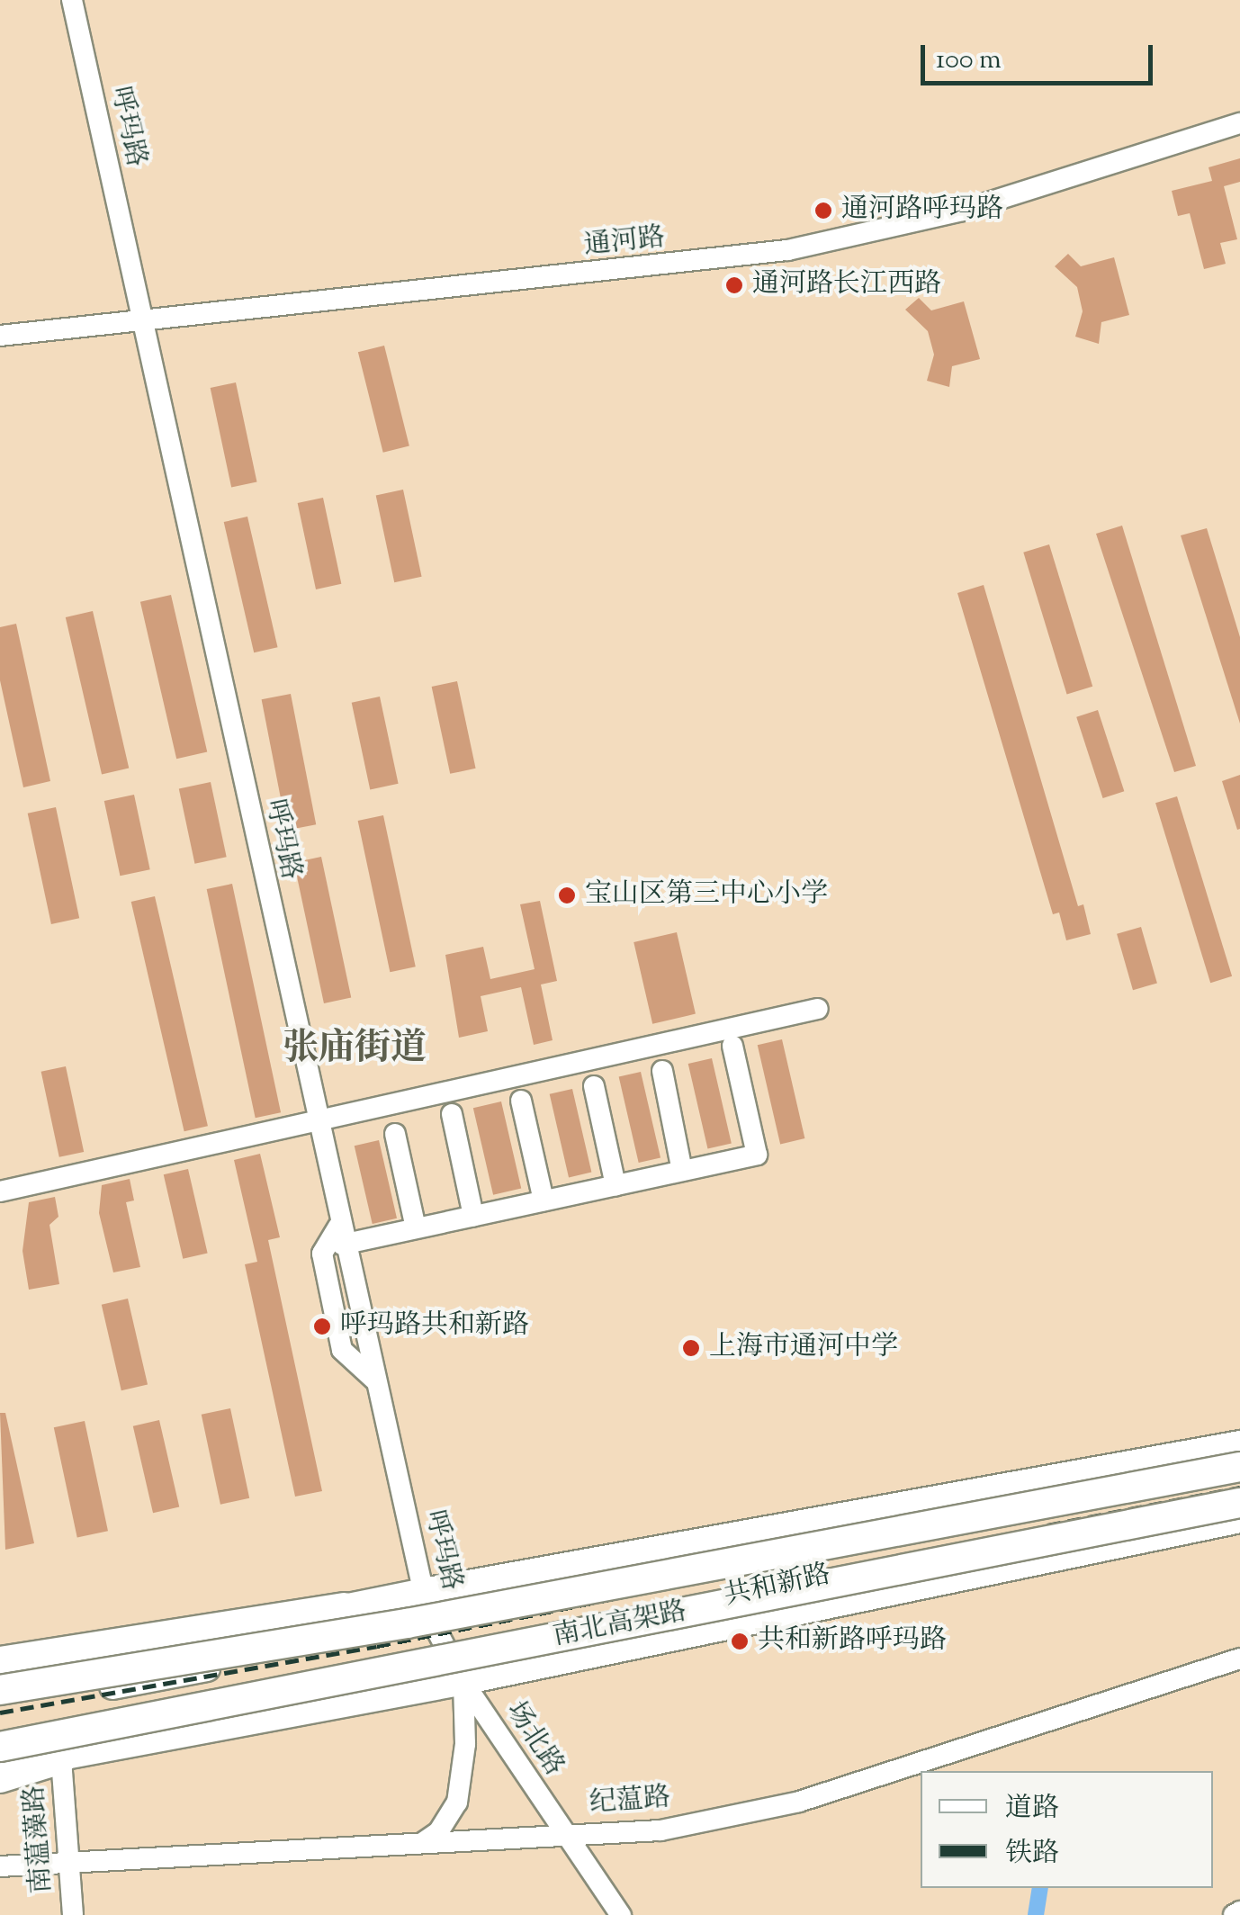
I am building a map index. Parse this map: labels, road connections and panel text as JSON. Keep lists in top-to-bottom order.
{
  "streets": {
    "highway": ["南北高架路"],
    "main road": ["共和新路"],
    "street": [
      "呼玛路",
      "通河路",
      "场北路",
      "纪蕰路",
      "南蕰藻路"
    ]
  },
  "crossings": [
    ["呼玛路", "通河路"],
    ["呼玛路", "共和新路"],
    ["呼玛路", "场北路"],
    ["共和新路", "场北路"],
    ["共和新路", "南蕰藻路"],
    ["场北路", "纪蕰路"],
    ["纪蕰路", "南蕰藻路"]
  ],
  "districts": ["张庙街道"],
  "places": [
    "通河路呼玛路",
    "通河路长江西路",
    "宝山区第三中心小学",
    "呼玛路共和新路",
    "上海市通河中学",
    "共和新路呼玛路"
  ],
  "legend": ["道路", "铁路"],
  "scale_bar": "100 m"
}
